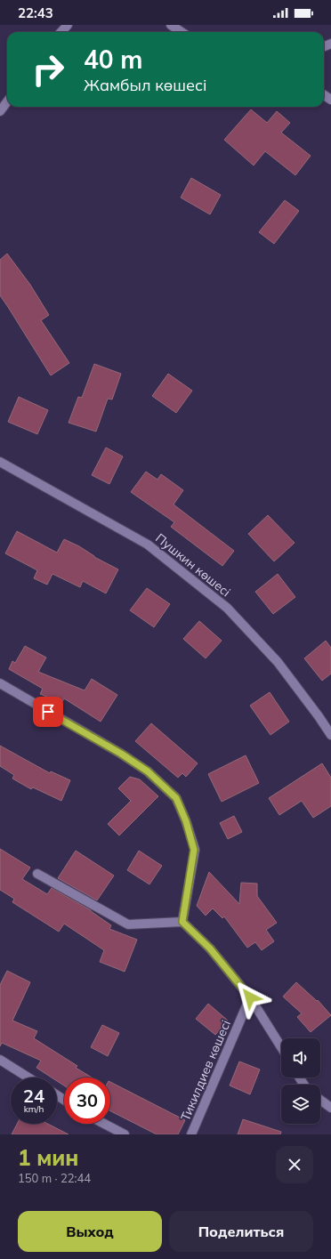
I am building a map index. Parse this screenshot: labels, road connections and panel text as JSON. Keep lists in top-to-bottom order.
{
  "streets": {
    "street": ["Пушкин көшесі", "Тикилдиев көшесі"]
  },
  "page": {
    "status": "22:43",
    "turn": ["40 m", "Жамбыл көшесі"],
    "speed": "24 km/h",
    "limit": "30",
    "heading": ["1 мин", "150 m · 22:44"],
    "buttons": ["Выход", "Поделиться"]
  }
}
